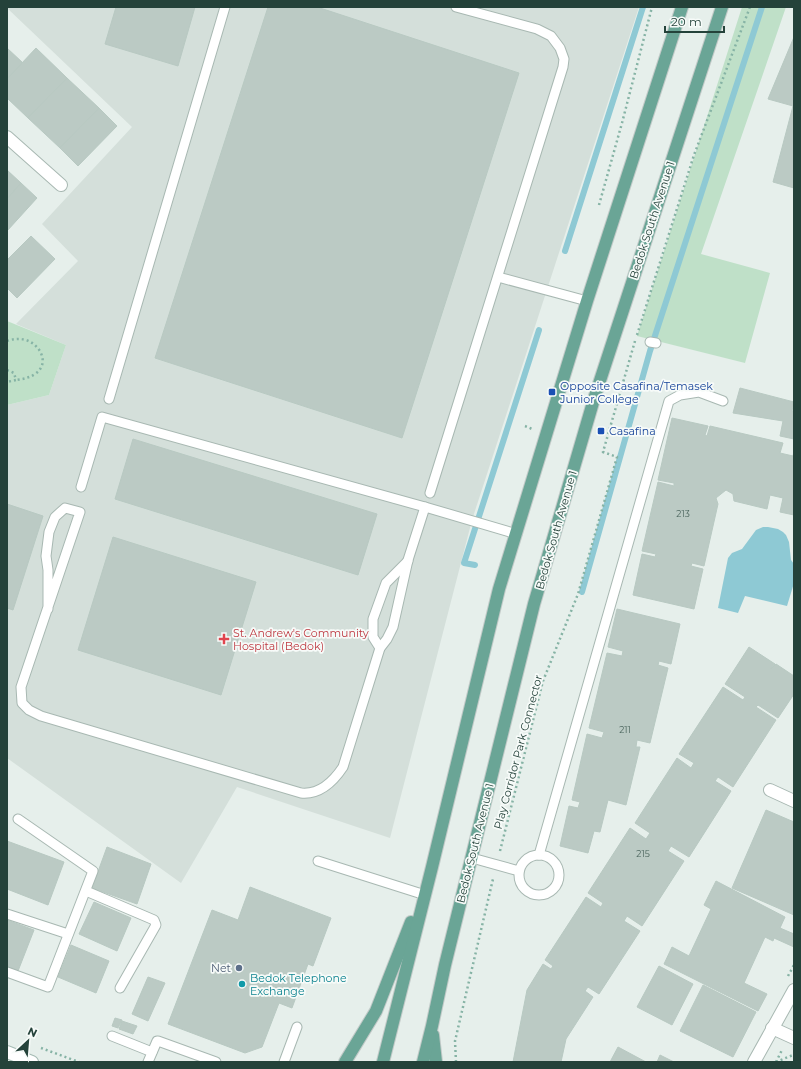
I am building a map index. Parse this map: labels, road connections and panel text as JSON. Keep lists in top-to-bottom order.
{
  "streets": {
    "main road": ["Bedok South Avenue 1"],
    "path": ["Play Corridor Park Connector"]
  },
  "places": {
    "transit": ["Opposite Casafina/Temasek Junior College", "Casafina"],
    "health": ["St. Andrew's Community Hospital (Bedok)"],
    "other": ["Net", "Bedok Telephone Exchange"]
  },
  "house_numbers": ["213", "211", "215"],
  "scale_bar": "20 m",
  "north": "top right"
}
